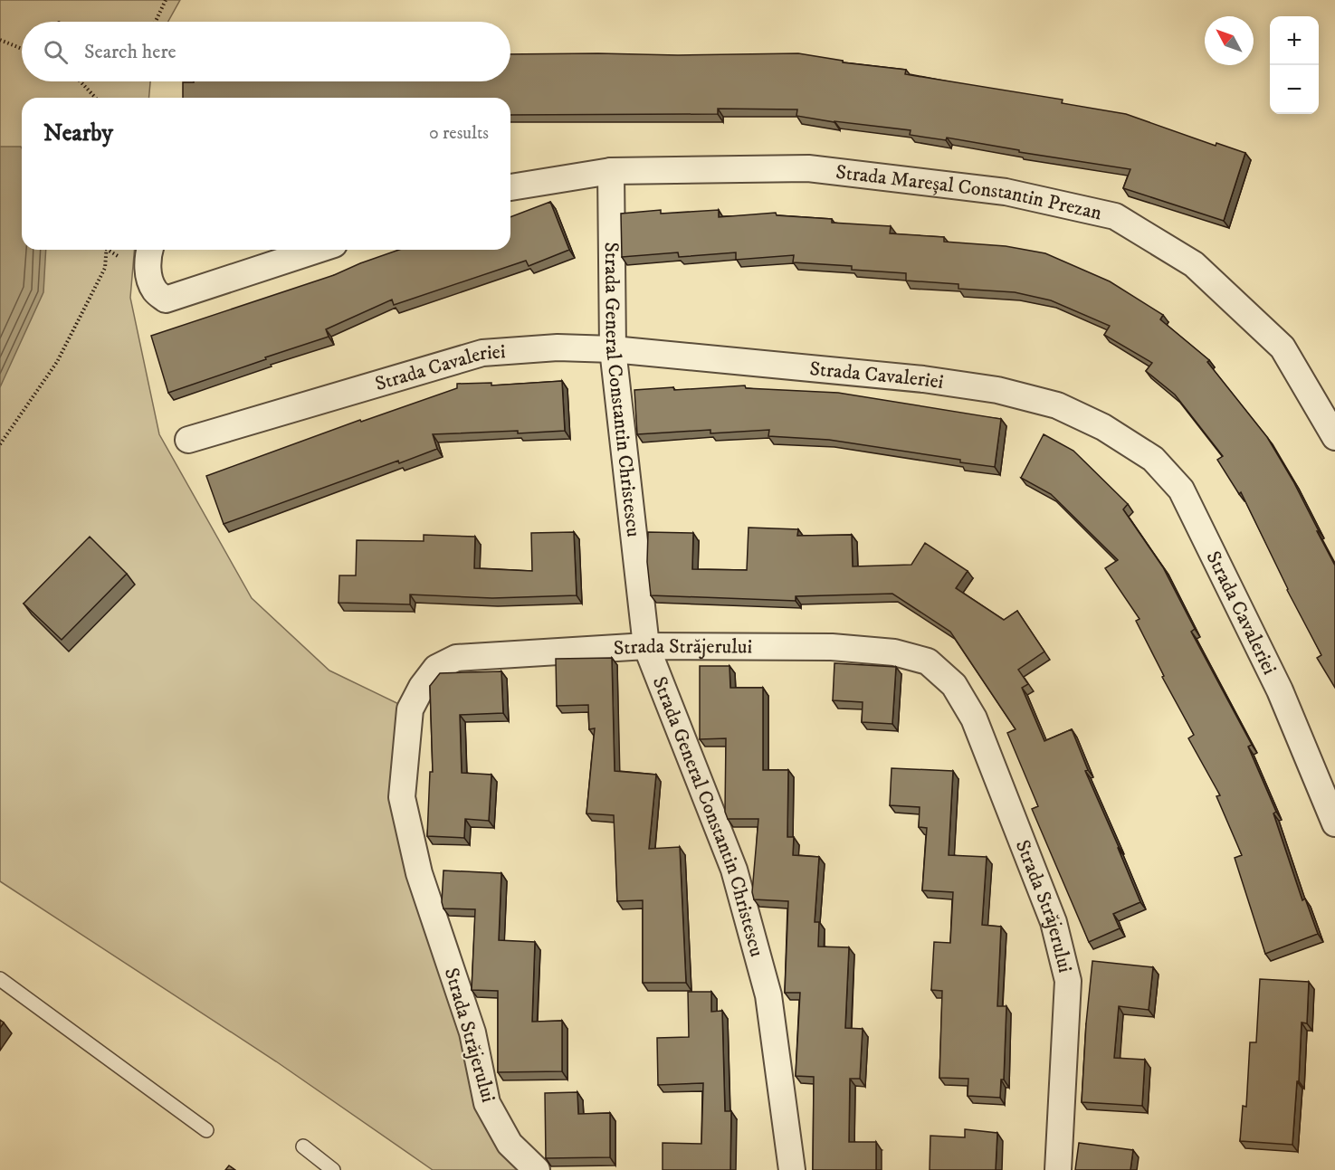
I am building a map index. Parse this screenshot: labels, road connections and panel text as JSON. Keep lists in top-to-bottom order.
{
  "streets": {
    "street": [
      "Strada Mareșal Constantin Prezan",
      "Strada Cavaleriei",
      "Strada General Constantin Christescu",
      "Strada Străjerului"
    ]
  },
  "crossings": [
    ["Strada Mareșal Constantin Prezan", "Strada General Constantin Christescu"],
    ["Strada Cavaleriei", "Strada General Constantin Christescu"],
    ["Strada General Constantin Christescu", "Strada Străjerului"]
  ],
  "north": "top left",
  "page": {
    "map_buttons": ["+", "−"],
    "search": "Search here",
    "heading": ["Nearby", "0 results"]
  }
}
